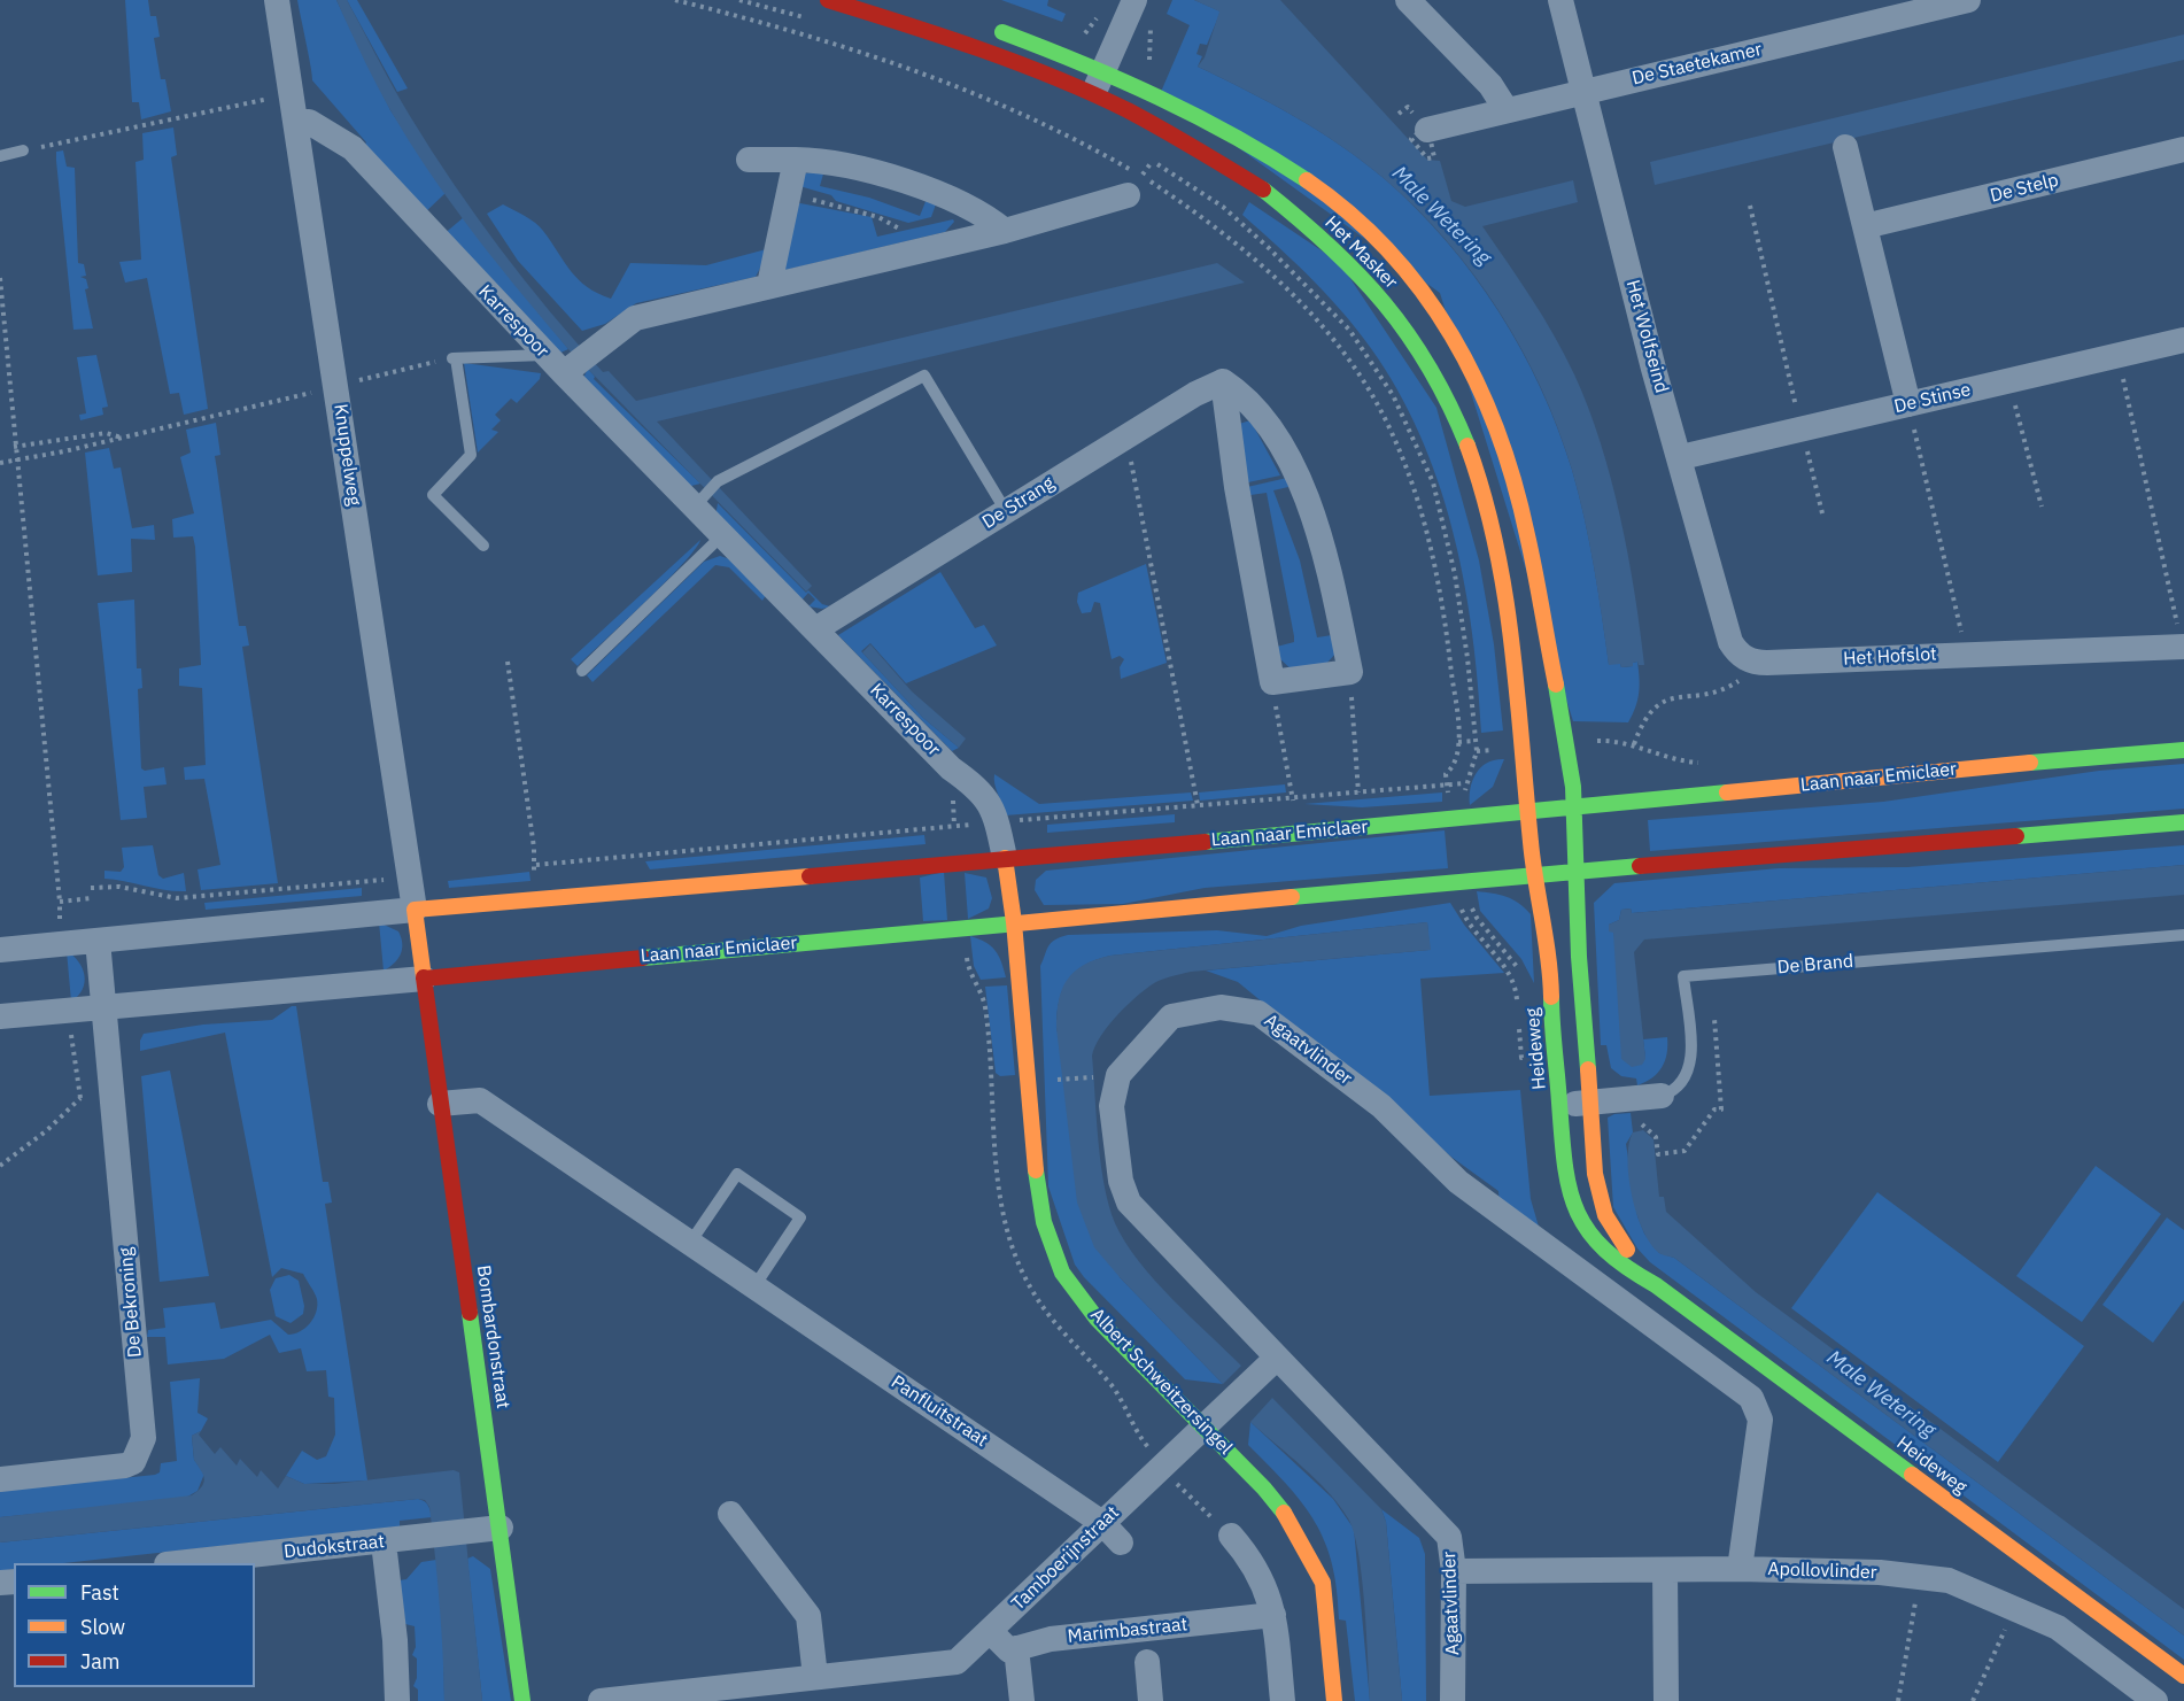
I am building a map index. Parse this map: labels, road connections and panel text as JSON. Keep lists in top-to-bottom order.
{
  "streets": {
    "street": [
      "De Staetekamer",
      "De Stelp",
      "Het Masker",
      "Karrespoor",
      "Het Wolfseind",
      "De Stinse",
      "Knuppelweg",
      "De Strang",
      "Het Hofslot",
      "Laan naar Emiclaer",
      "De Brand",
      "Heideweg",
      "Agaatvlinder",
      "De Bekroning",
      "Bombardonstraat",
      "Albert Schweitzersingel",
      "Panfluitstraat",
      "Dudokstraat",
      "Tamboerijnstraat",
      "Apollovlinder",
      "Marimbastraat"
    ]
  },
  "crossings": [
    ["De Staetekamer", "Het Wolfseind"],
    ["Het Masker", "Laan naar Emiclaer"],
    ["Het Masker", "Heideweg"],
    ["Karrespoor", "Knuppelweg"],
    ["Karrespoor", "De Strang"],
    ["Karrespoor", "Laan naar Emiclaer"],
    ["Het Wolfseind", "De Stinse"],
    ["Het Wolfseind", "Het Hofslot"],
    ["Knuppelweg", "Laan naar Emiclaer"],
    ["Laan naar Emiclaer", "Heideweg"],
    ["Laan naar Emiclaer", "De Bekroning"],
    ["Laan naar Emiclaer", "Bombardonstraat"],
    ["Laan naar Emiclaer", "Albert Schweitzersingel"],
    ["De Brand", "Heideweg"],
    ["Agaatvlinder", "Tamboerijnstraat"],
    ["Agaatvlinder", "Apollovlinder"],
    ["Bombardonstraat", "Panfluitstraat"],
    ["Bombardonstraat", "Dudokstraat"],
    ["Albert Schweitzersingel", "Tamboerijnstraat"],
    ["Panfluitstraat", "Tamboerijnstraat"]
  ],
  "water": ["Male Wetering"],
  "legend": ["Fast", "Slow", "Jam"]
}
